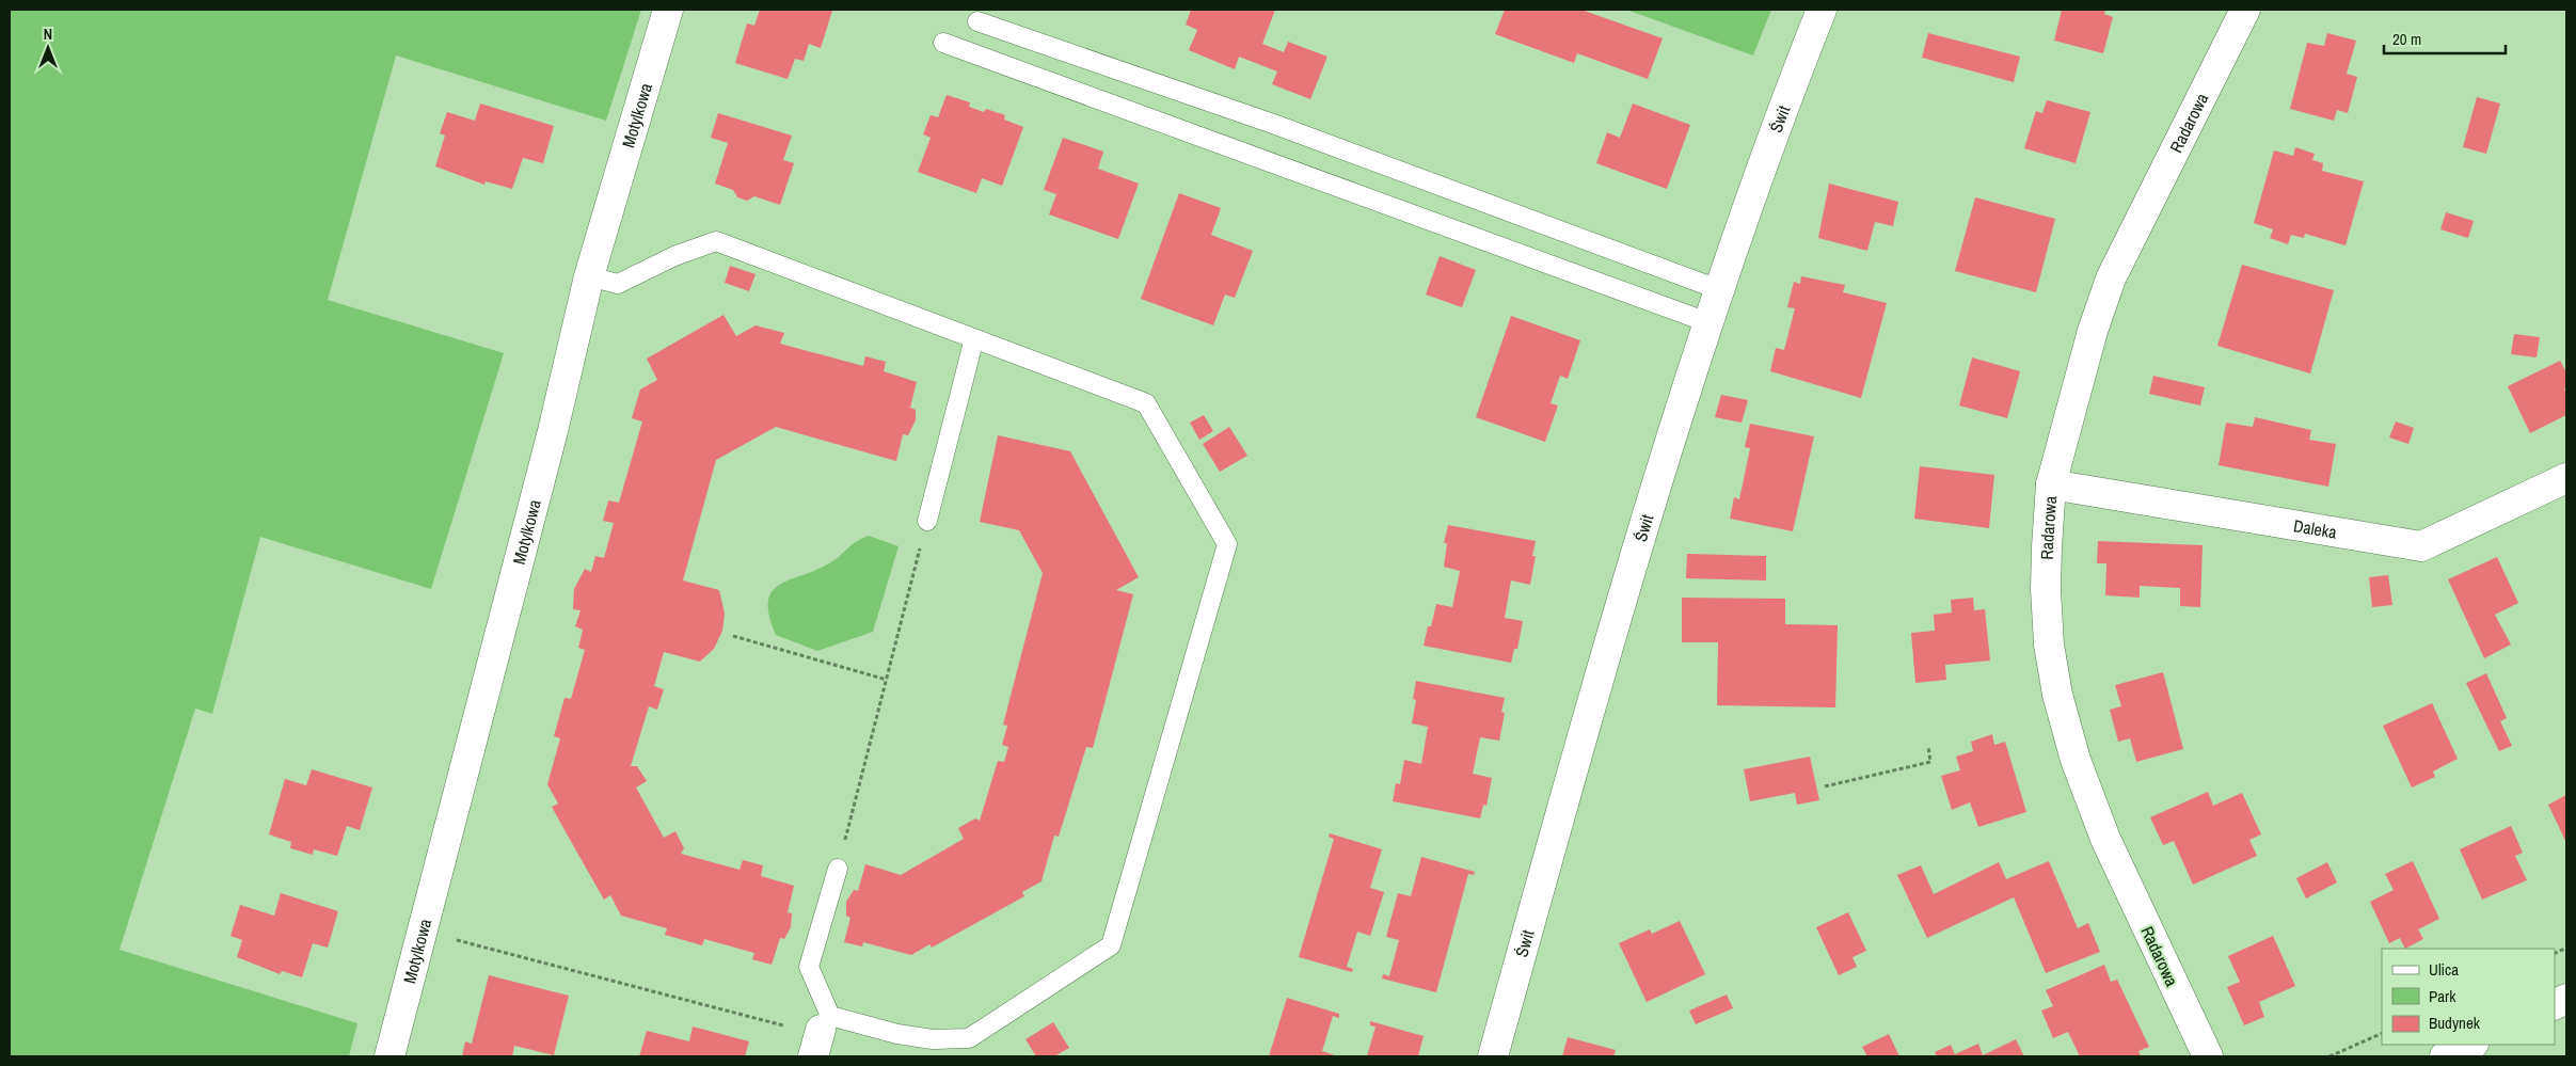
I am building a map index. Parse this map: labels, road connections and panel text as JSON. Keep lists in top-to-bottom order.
{
  "streets": {
    "street": [
      "Motylkowa",
      "Świt",
      "Radarowa",
      "Daleka"
    ]
  },
  "crossings": [
    ["Radarowa", "Daleka"]
  ],
  "legend": ["Ulica", "Park", "Budynek"],
  "scale_bar": "20 m",
  "north": "top"
}
